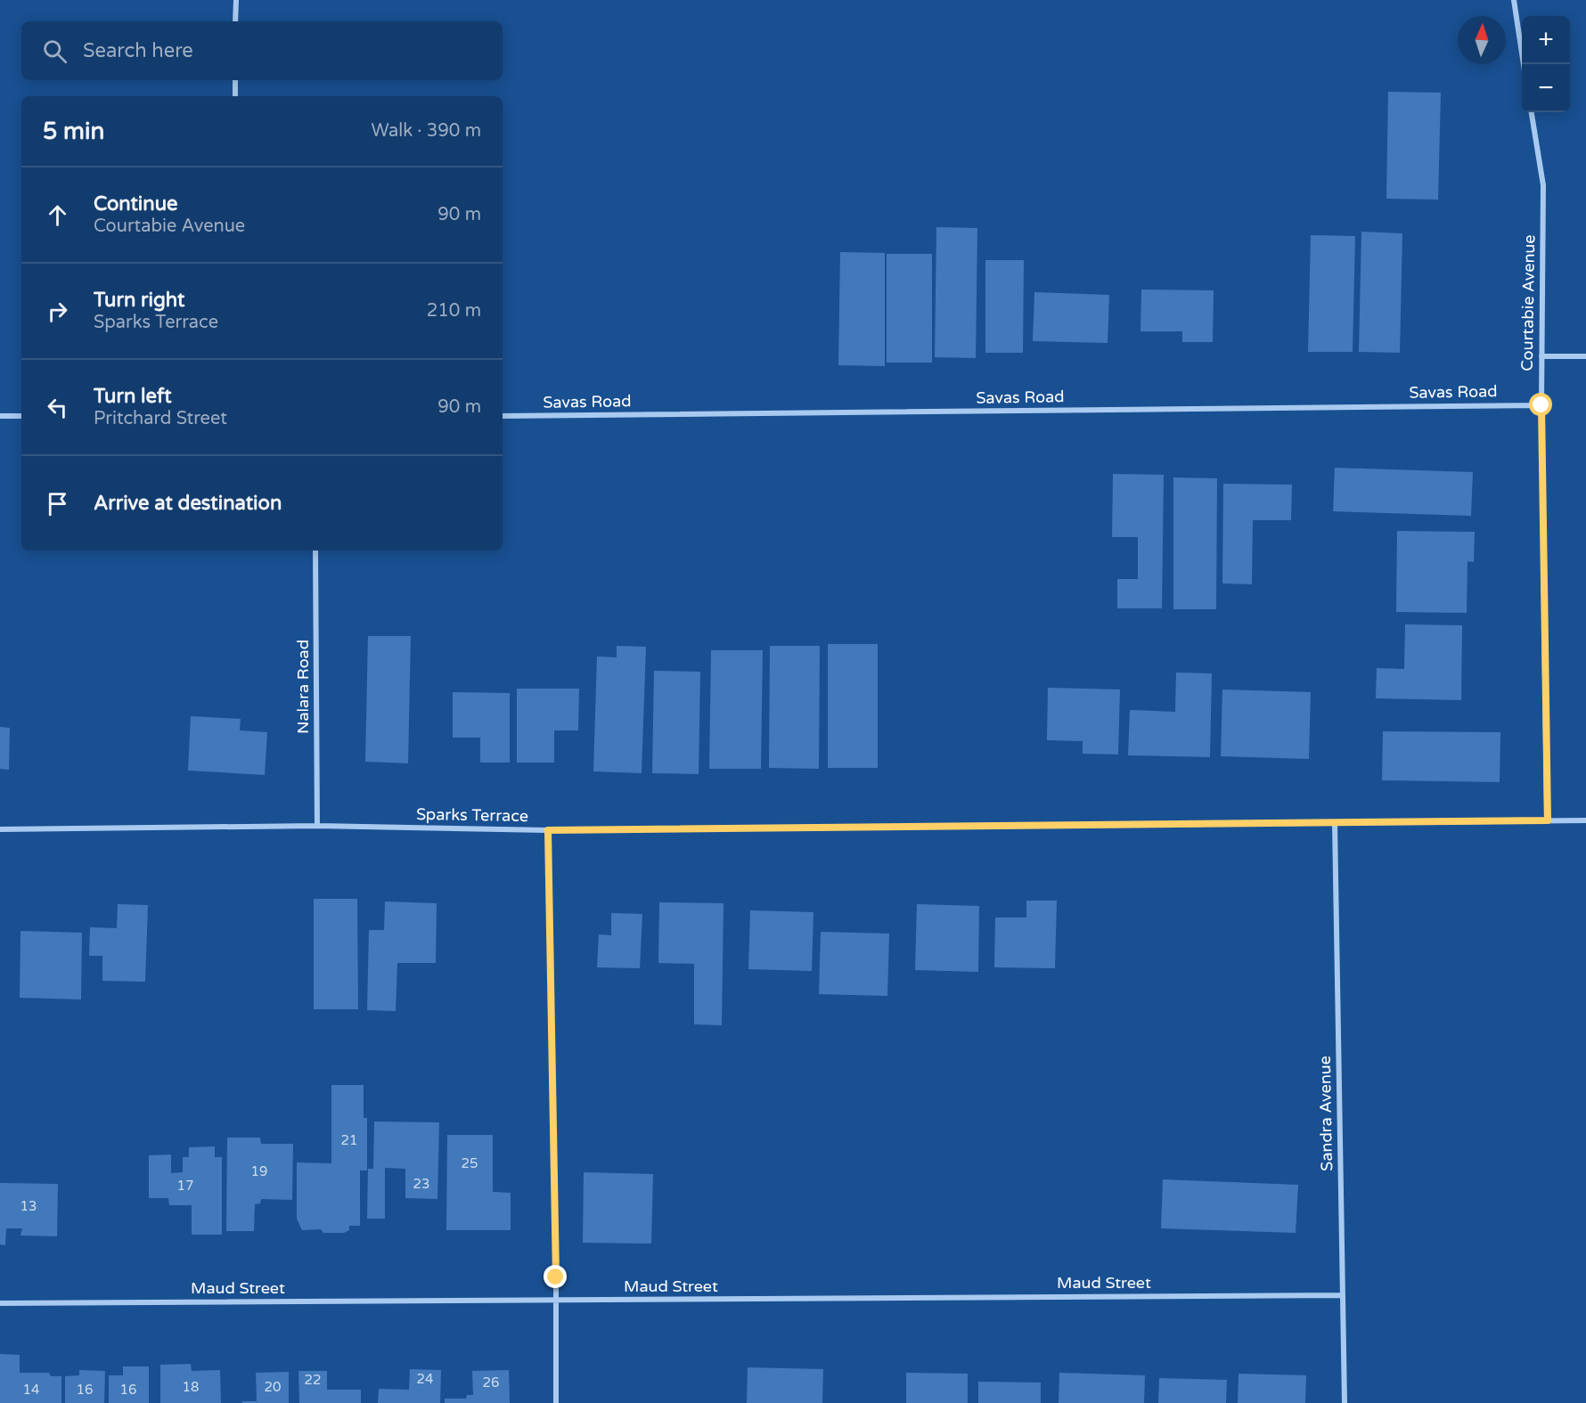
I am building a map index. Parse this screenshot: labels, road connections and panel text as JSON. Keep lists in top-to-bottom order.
{
  "streets": {
    "street": [
      "Courtabie Avenue",
      "Savas Road",
      "Nalara Road",
      "Sparks Terrace",
      "Sandra Avenue",
      "Maud Street"
    ]
  },
  "crossings": [
    ["Courtabie Avenue", "Savas Road"],
    ["Courtabie Avenue", "Sparks Terrace"],
    ["Nalara Road", "Sparks Terrace"],
    ["Sparks Terrace", "Sandra Avenue"],
    ["Sandra Avenue", "Maud Street"]
  ],
  "house_numbers": [
    "21",
    "25",
    "19",
    "23",
    "17",
    "13",
    "24",
    "22",
    "26",
    "18",
    "20",
    "14",
    "16",
    "16"
  ],
  "north": "top",
  "page": {
    "map_buttons": ["+", "−"],
    "search": "Search here",
    "heading": ["5 min", "Walk · 390 m"],
    "list": [
      ["Continue", "Courtabie Avenue", "90 m"],
      ["Turn right", "Sparks Terrace", "210 m"],
      ["Turn left", "Pritchard Street", "90 m"],
      "Arrive at destination"
    ]
  }
}
